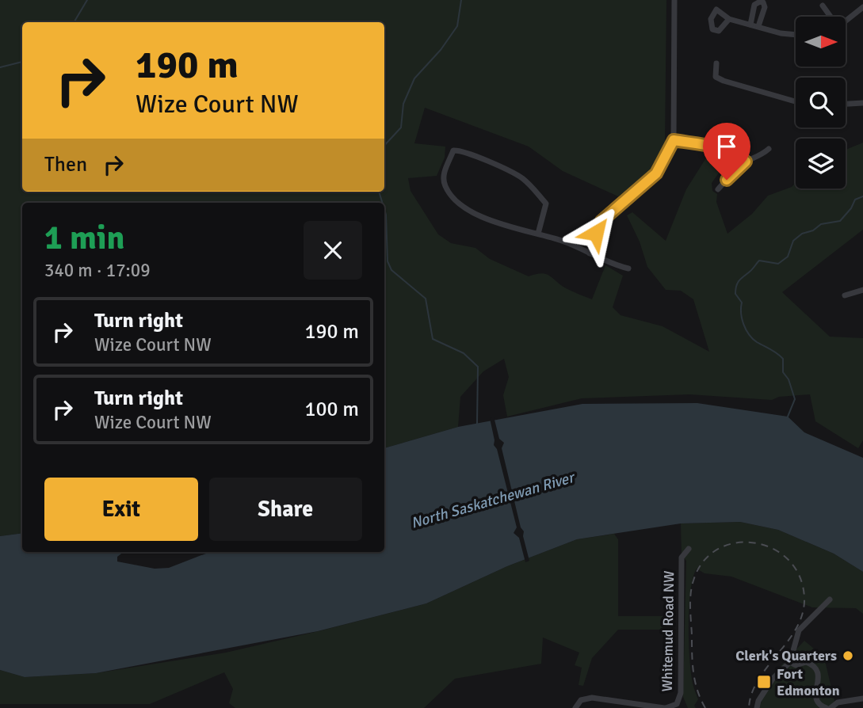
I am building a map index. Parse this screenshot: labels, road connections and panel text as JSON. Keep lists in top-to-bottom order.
{
  "streets": {
    "street": ["Whitemud Road NW"]
  },
  "water": ["North Saskatchewan River"],
  "places": {
    "other": ["Clerk's Quarters"],
    "transit": ["Fort Edmonton"]
  },
  "north": "right",
  "page": {
    "turn": ["190 m", "Wize Court NW"],
    "then": "Then",
    "heading": ["1 min", "340 m · 17:09"],
    "list": [
      {
        "name": "Turn right",
        "note": "Wize Court NW",
        "value": "190 m"
      },
      {
        "name": "Turn right",
        "note": "Wize Court NW",
        "value": "100 m"
      }
    ],
    "buttons": ["Exit", "Share"]
  }
}
